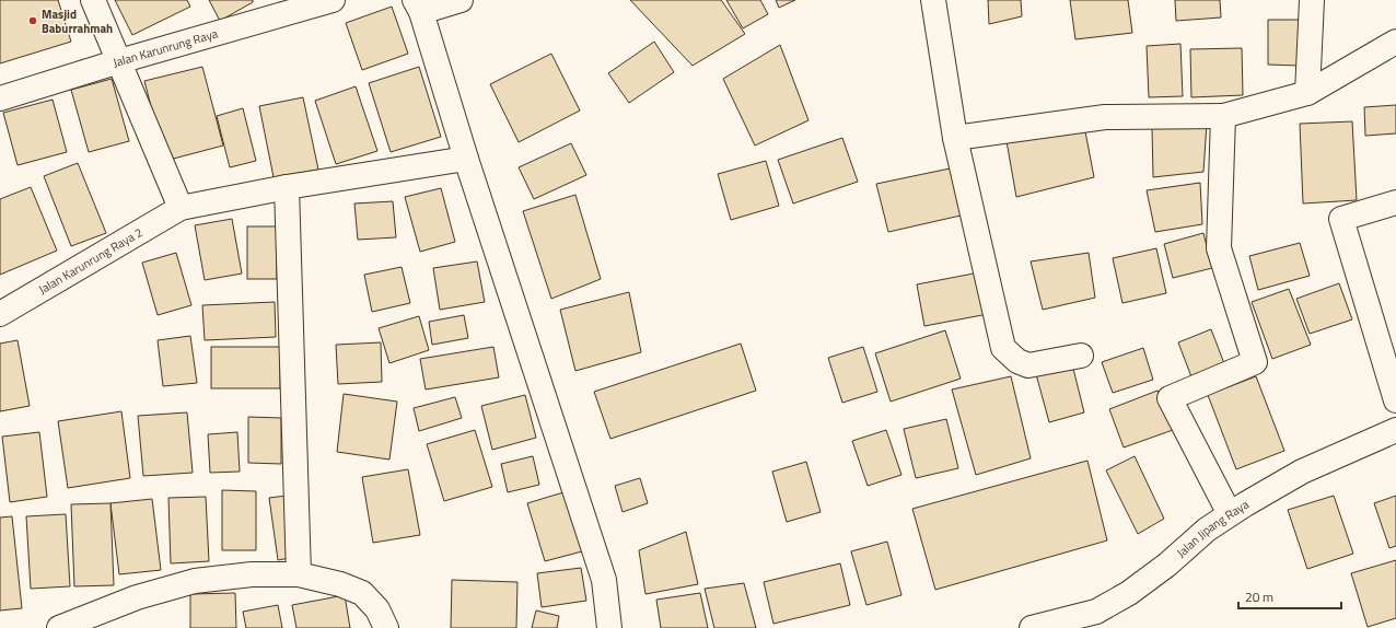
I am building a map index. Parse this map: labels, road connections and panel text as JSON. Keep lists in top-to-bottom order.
{
  "streets": {
    "street": ["Jalan Karunrung Raya", "Jalan Karunrung Raya 2", "Jalan Jipang Raya"]
  },
  "places": ["Masjid Baburrahmah"],
  "scale_bar": "20 m"
}
